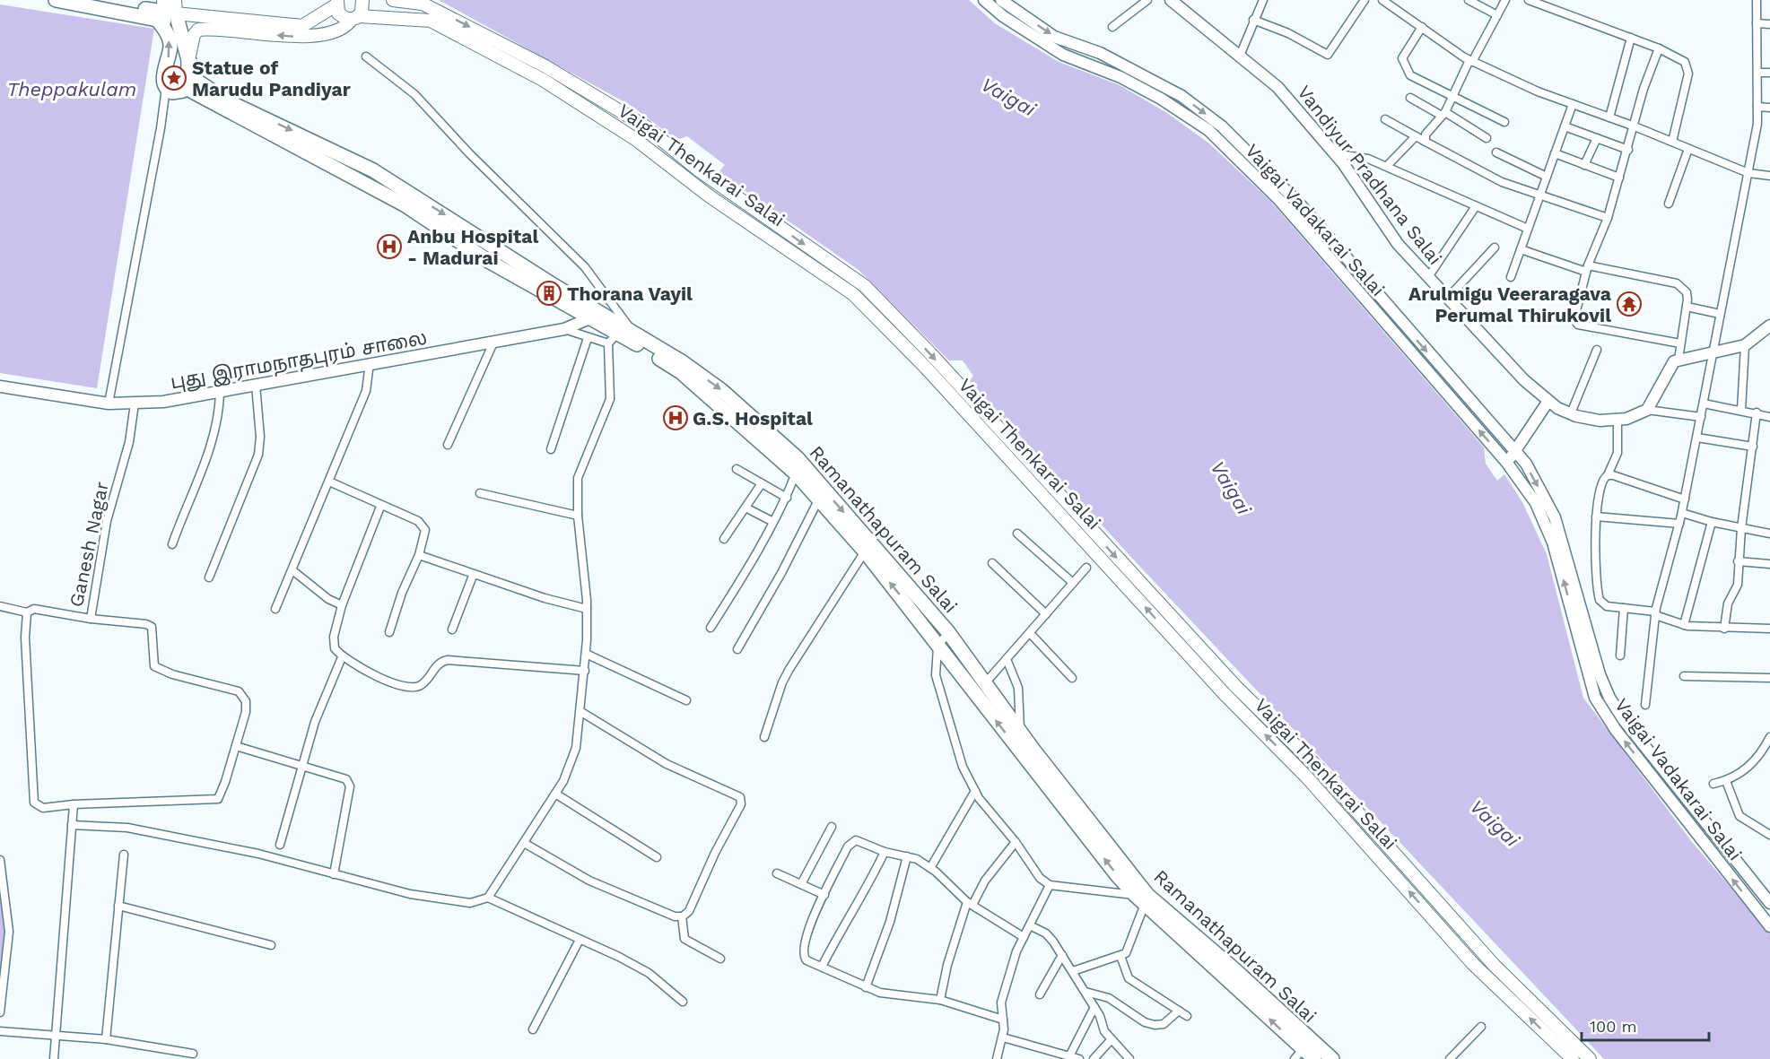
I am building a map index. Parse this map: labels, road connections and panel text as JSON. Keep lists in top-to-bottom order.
{
  "streets": {
    "highway": ["Ramanathapuram Salai"],
    "main road": ["Vaigai Thenkarai Salai"],
    "street": [
      "Vandiyur Pradhana Salai",
      "Vaigai Vadakarai Salai",
      "புது இராமநாதபுரம் சாலை",
      "Ganesh Nagar"
    ]
  },
  "crossings": [
    ["புது இராமநாதபுரம் சாலை", "Ramanathapuram Salai"],
    ["புது இராமநாதபுரம் சாலை", "Ganesh Nagar"]
  ],
  "water": ["Theppakulam", "Vaigai"],
  "places": {
    "place": ["Statue of Marudu Pandiyar"],
    "hospital": ["Anbu Hospital - Madurai", "G.S. Hospital"],
    "building": ["Thorana Vayil"],
    "temple": ["Arulmigu Veeraragava Perumal Thirukovil"]
  },
  "scale_bar": "100 m"
}
